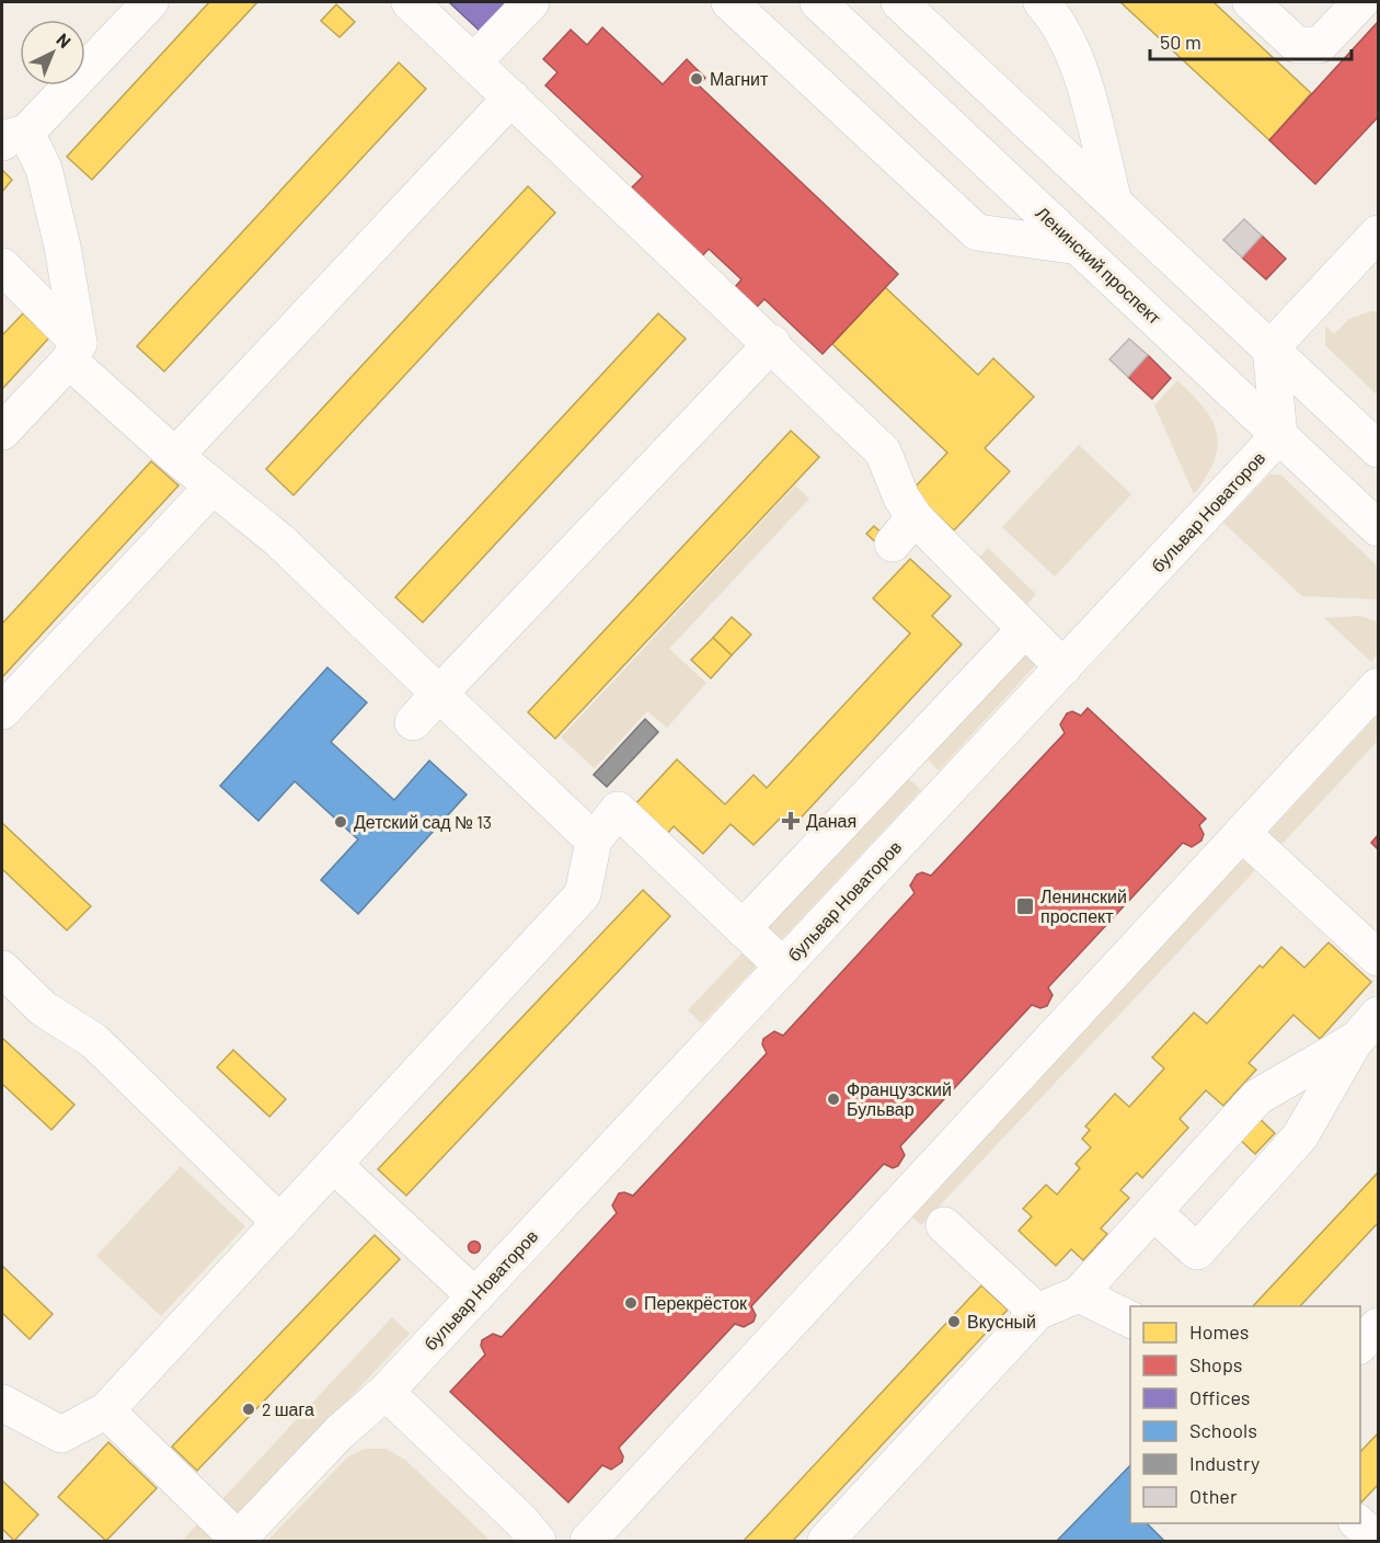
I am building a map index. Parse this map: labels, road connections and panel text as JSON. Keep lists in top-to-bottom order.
{
  "streets": {
    "street": ["Ленинский проспект", "бульвар Новаторов"]
  },
  "crossings": [
    ["Ленинский проспект", "бульвар Новаторов"]
  ],
  "places": {
    "other": [
      "Магнит",
      "Детский сад № 13",
      "Французский Бульвар",
      "Перекрёсток",
      "Вкусный",
      "2 шага"
    ],
    "health": ["Даная"],
    "transit": ["Ленинский проспект"]
  },
  "legend": [
    "Homes",
    "Shops",
    "Offices",
    "Schools",
    "Industry",
    "Other"
  ],
  "scale_bar": "50 m",
  "north": "top right"
}
